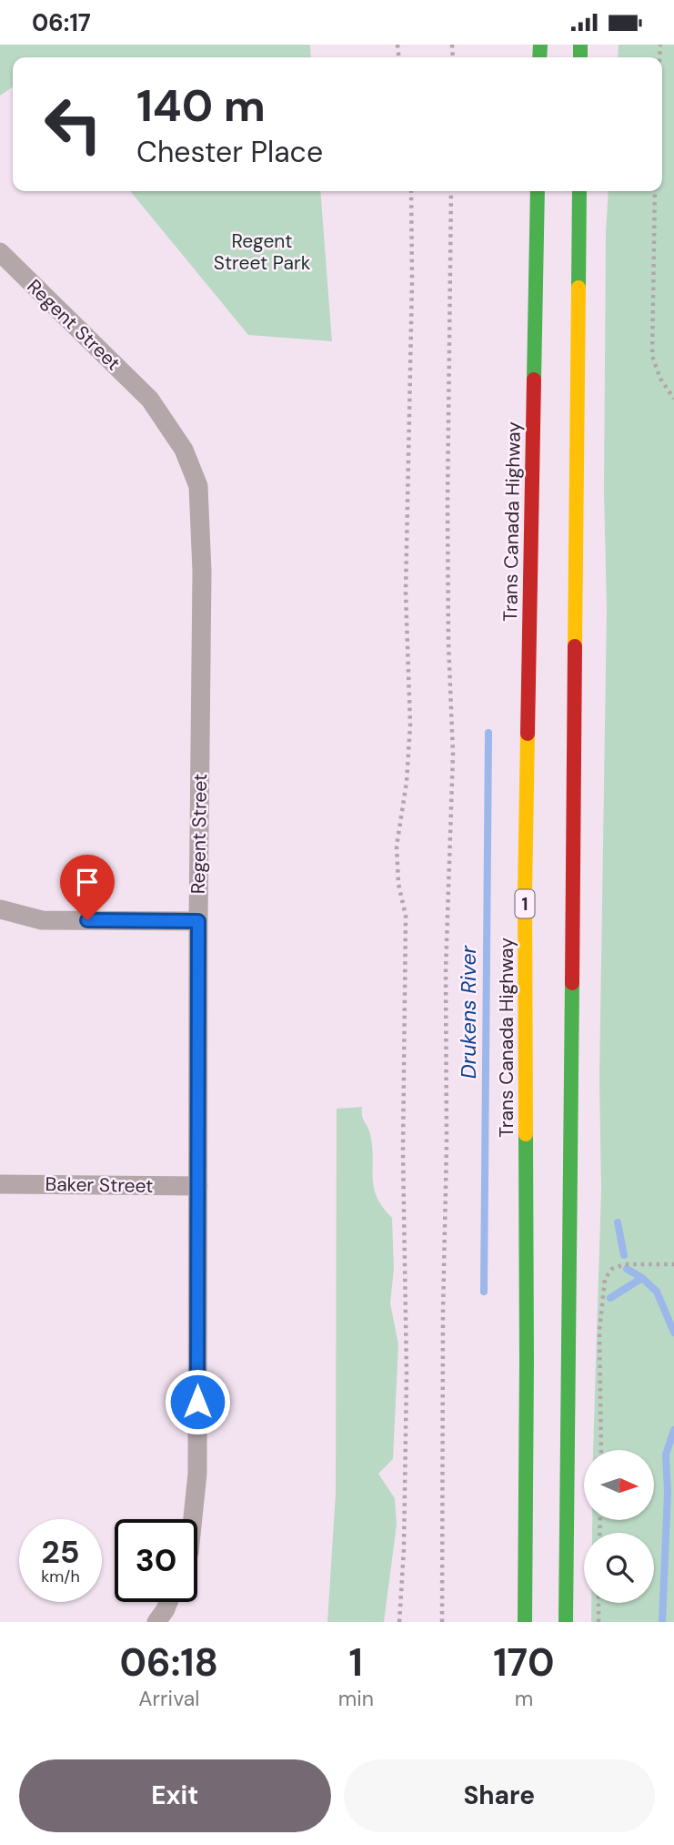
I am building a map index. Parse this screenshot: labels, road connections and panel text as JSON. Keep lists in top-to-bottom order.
{
  "streets": {
    "highway": ["Trans Canada Highway", "1"],
    "street": ["Regent Street", "Baker Street"]
  },
  "crossings": [
    ["Regent Street", "Baker Street"]
  ],
  "water": ["Drukens River"],
  "parks": ["Regent Street Park"],
  "north": "right",
  "page": {
    "status": "06:17",
    "turn": ["140 m", "Chester Place"],
    "speed": "25 km/h",
    "limit": "30",
    "eta": [
      "06:18",
      "Arrival",
      "1",
      "min",
      "170",
      "m"
    ],
    "buttons": ["Exit", "Share"]
  }
}
